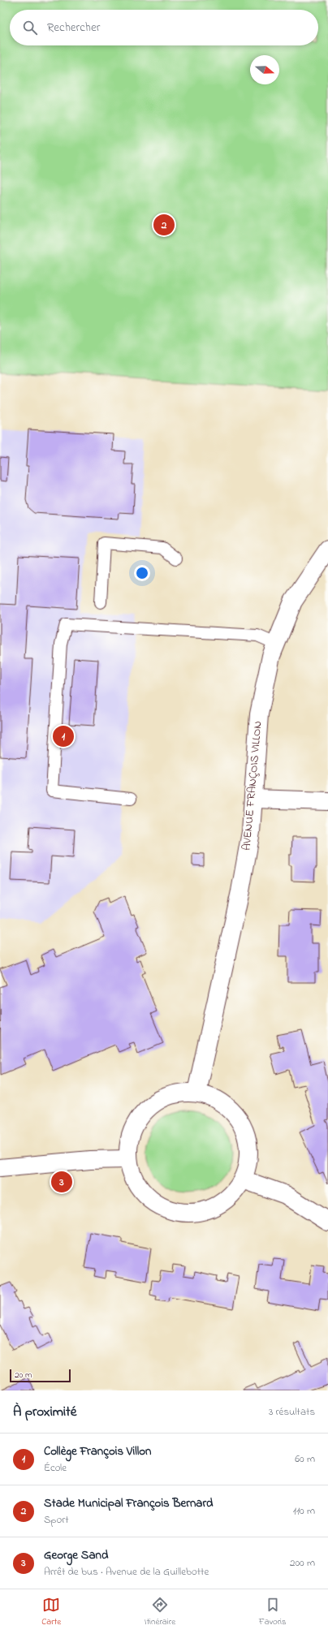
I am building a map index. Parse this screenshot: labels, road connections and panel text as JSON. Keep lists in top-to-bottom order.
{
  "streets": {
    "street": ["AVENUE FRANÇOIS VILLON"]
  },
  "scale_bar": "20 m",
  "north": "right",
  "page": {
    "search": "Rechercher",
    "pins": ["2", "1", "3"],
    "scale": "20 m",
    "heading": ["À proximité", "3 résultats"],
    "list": [
      {
        "mark": "1",
        "name": "Collège François Villon",
        "note": "École",
        "value": "60 m"
      },
      {
        "mark": "2",
        "name": "Stade Municipal François Bernard",
        "note": "Sport",
        "value": "110 m"
      },
      {
        "mark": "3",
        "name": "George Sand",
        "note": "Arrêt de bus · Avenue de la Guillebotte",
        "value": "200 m"
      }
    ],
    "nav": ["Carte", "Itinéraire", "Favoris"]
  }
}
